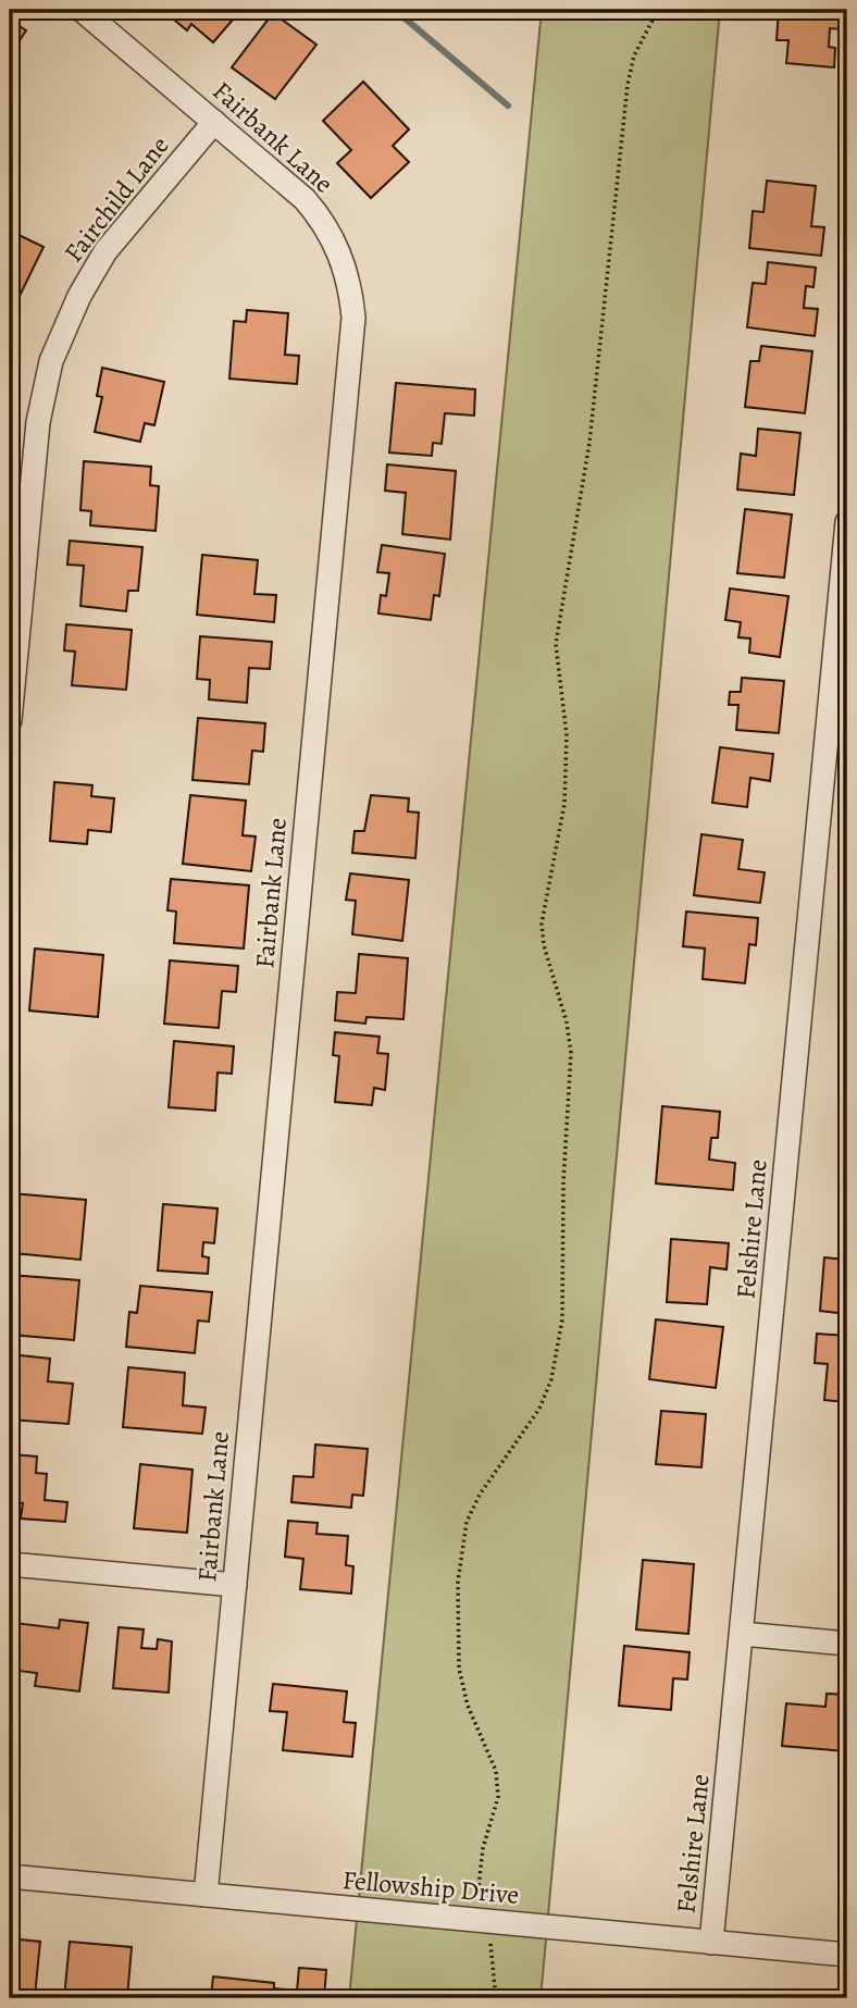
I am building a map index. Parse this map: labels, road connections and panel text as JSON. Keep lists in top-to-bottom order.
{
  "streets": {
    "street": [
      "Fairbank Lane",
      "Fairchild Lane",
      "Felshire Lane",
      "Fellowship Drive"
    ]
  },
  "crossings": [
    ["Fairbank Lane", "Fairchild Lane"],
    ["Fairbank Lane", "Fellowship Drive"],
    ["Felshire Lane", "Fellowship Drive"]
  ]
}
